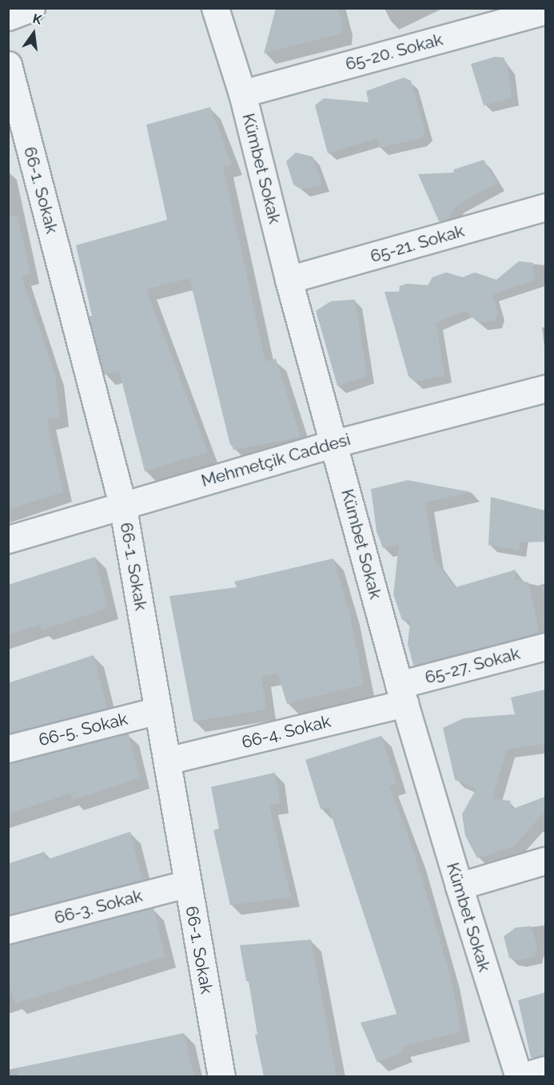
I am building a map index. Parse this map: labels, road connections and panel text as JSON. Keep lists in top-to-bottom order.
{
  "streets": {
    "street": [
      "65-20. Sokak",
      "Kümbet Sokak",
      "66-1. Sokak",
      "65-21. Sokak",
      "Mehmetçik Caddesi",
      "65-27. Sokak",
      "66-5. Sokak",
      "66-4. Sokak",
      "66-3. Sokak"
    ]
  },
  "crossings": [
    ["65-20. Sokak", "Kümbet Sokak"],
    ["Kümbet Sokak", "65-21. Sokak"],
    ["Kümbet Sokak", "Mehmetçik Caddesi"],
    ["Kümbet Sokak", "65-27. Sokak"],
    ["Kümbet Sokak", "66-4. Sokak"],
    ["66-1. Sokak", "Mehmetçik Caddesi"],
    ["66-1. Sokak", "66-5. Sokak"],
    ["66-1. Sokak", "66-4. Sokak"],
    ["66-1. Sokak", "66-3. Sokak"],
    ["65-27. Sokak", "66-4. Sokak"]
  ],
  "north": "top"
}
